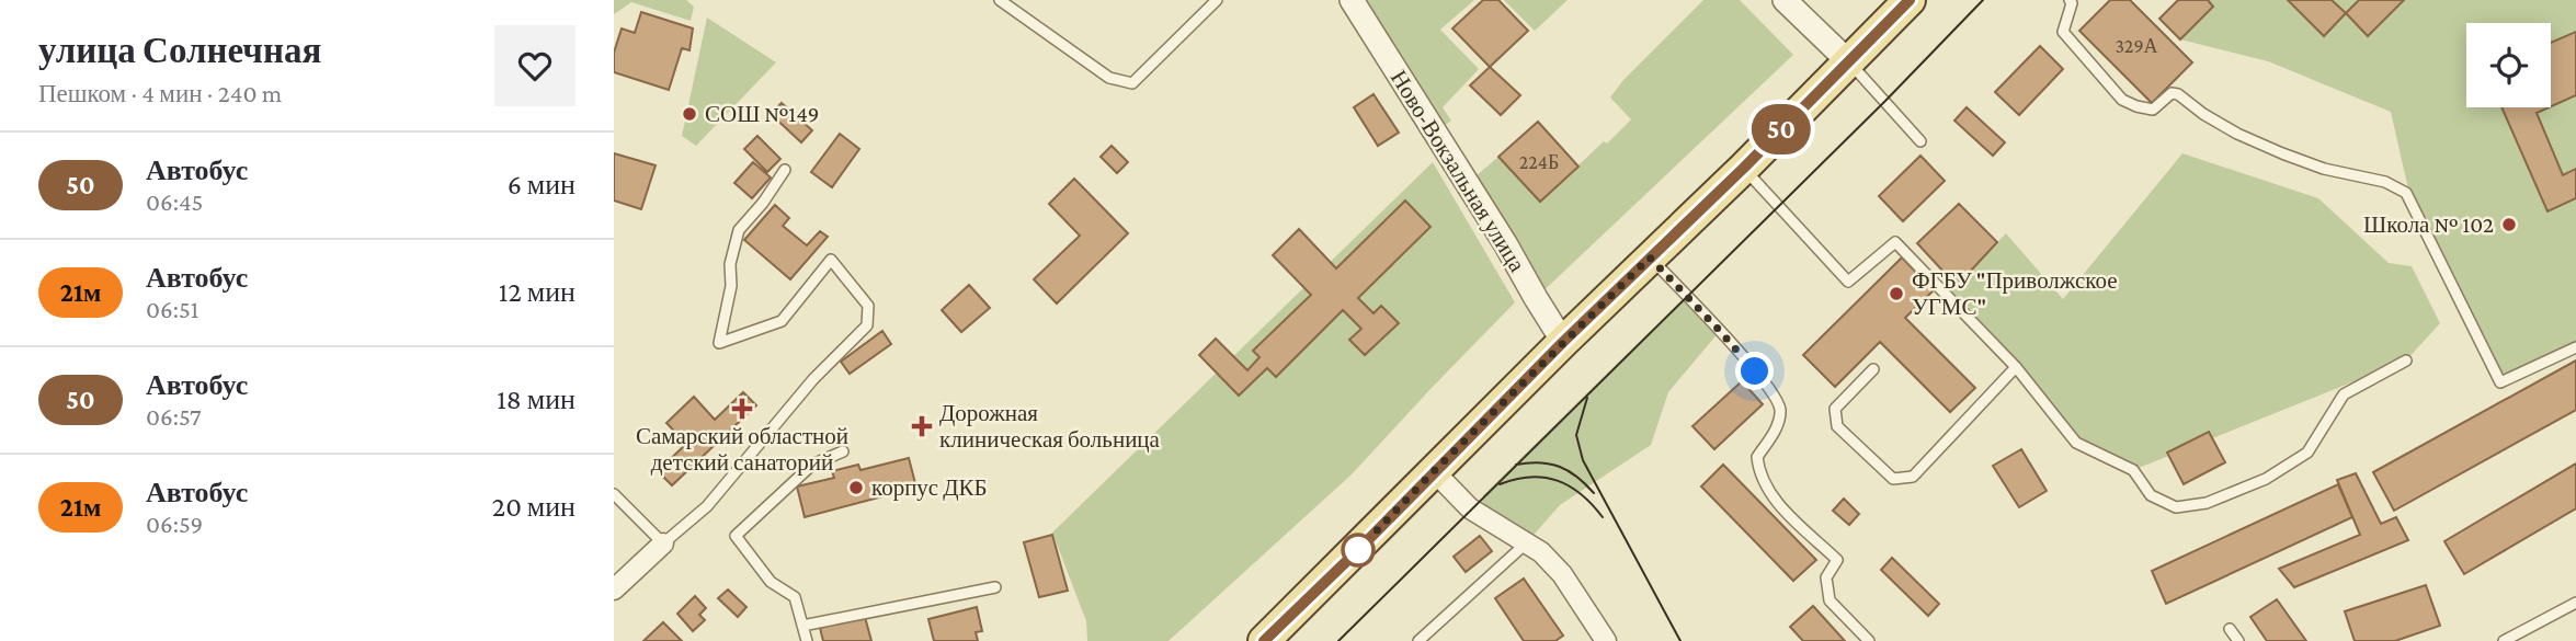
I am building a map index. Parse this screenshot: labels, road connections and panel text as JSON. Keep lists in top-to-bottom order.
{
  "streets": {
    "street": ["Ново-Вокзальная улица"]
  },
  "places": {
    "other": [
      "СОШ №149",
      "Школа № 102",
      "ФГБУ \"Приволжское УГМС\"",
      "корпус ДКБ"
    ],
    "health": ["Самарский областной детский санаторий", "Дорожная клиническая больница"]
  },
  "lines": ["bus line 50"],
  "house_numbers": ["329А", "224Б"],
  "page": {
    "heading": ["улица Солнечная", "Пешком · 4 мин · 240 m"],
    "on_map": "50",
    "list": [
      {
        "mark": "50",
        "name": "Автобус",
        "note": "06:45",
        "value": "6 мин"
      },
      {
        "mark": "21м",
        "name": "Автобус",
        "note": "06:51",
        "value": "12 мин"
      },
      {
        "mark": "50",
        "name": "Автобус",
        "note": "06:57",
        "value": "18 мин"
      },
      {
        "mark": "21м",
        "name": "Автобус",
        "note": "06:59",
        "value": "20 мин"
      }
    ]
  }
}
